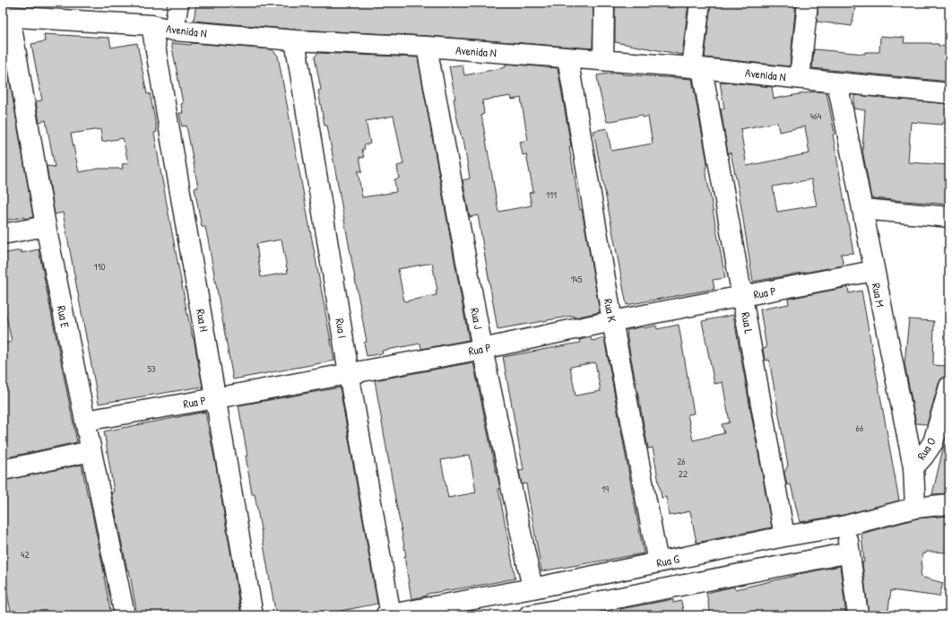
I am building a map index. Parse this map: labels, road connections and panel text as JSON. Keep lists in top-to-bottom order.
{
  "streets": {
    "street": [
      "Avenida N",
      "Rua P",
      "Rua M",
      "Rua K",
      "Rua E",
      "Rua J",
      "Rua H",
      "Rua L",
      "Rua I",
      "Rua O",
      "Rua G"
    ]
  },
  "crossings": [
    ["Avenida N", "Rua M"],
    ["Avenida N", "Rua K"],
    ["Avenida N", "Rua E"],
    ["Avenida N", "Rua J"],
    ["Avenida N", "Rua H"],
    ["Avenida N", "Rua L"],
    ["Avenida N", "Rua I"],
    ["Rua P", "Rua M"],
    ["Rua P", "Rua K"],
    ["Rua P", "Rua E"],
    ["Rua P", "Rua J"],
    ["Rua P", "Rua H"],
    ["Rua P", "Rua L"],
    ["Rua P", "Rua I"],
    ["Rua M", "Rua O"],
    ["Rua M", "Rua G"],
    ["Rua K", "Rua G"],
    ["Rua J", "Rua G"],
    ["Rua L", "Rua G"],
    ["Rua I", "Rua G"]
  ],
  "house_numbers": [
    "464",
    "111",
    "110",
    "145",
    "53",
    "66",
    "26",
    "22",
    "19",
    "42"
  ]
}
